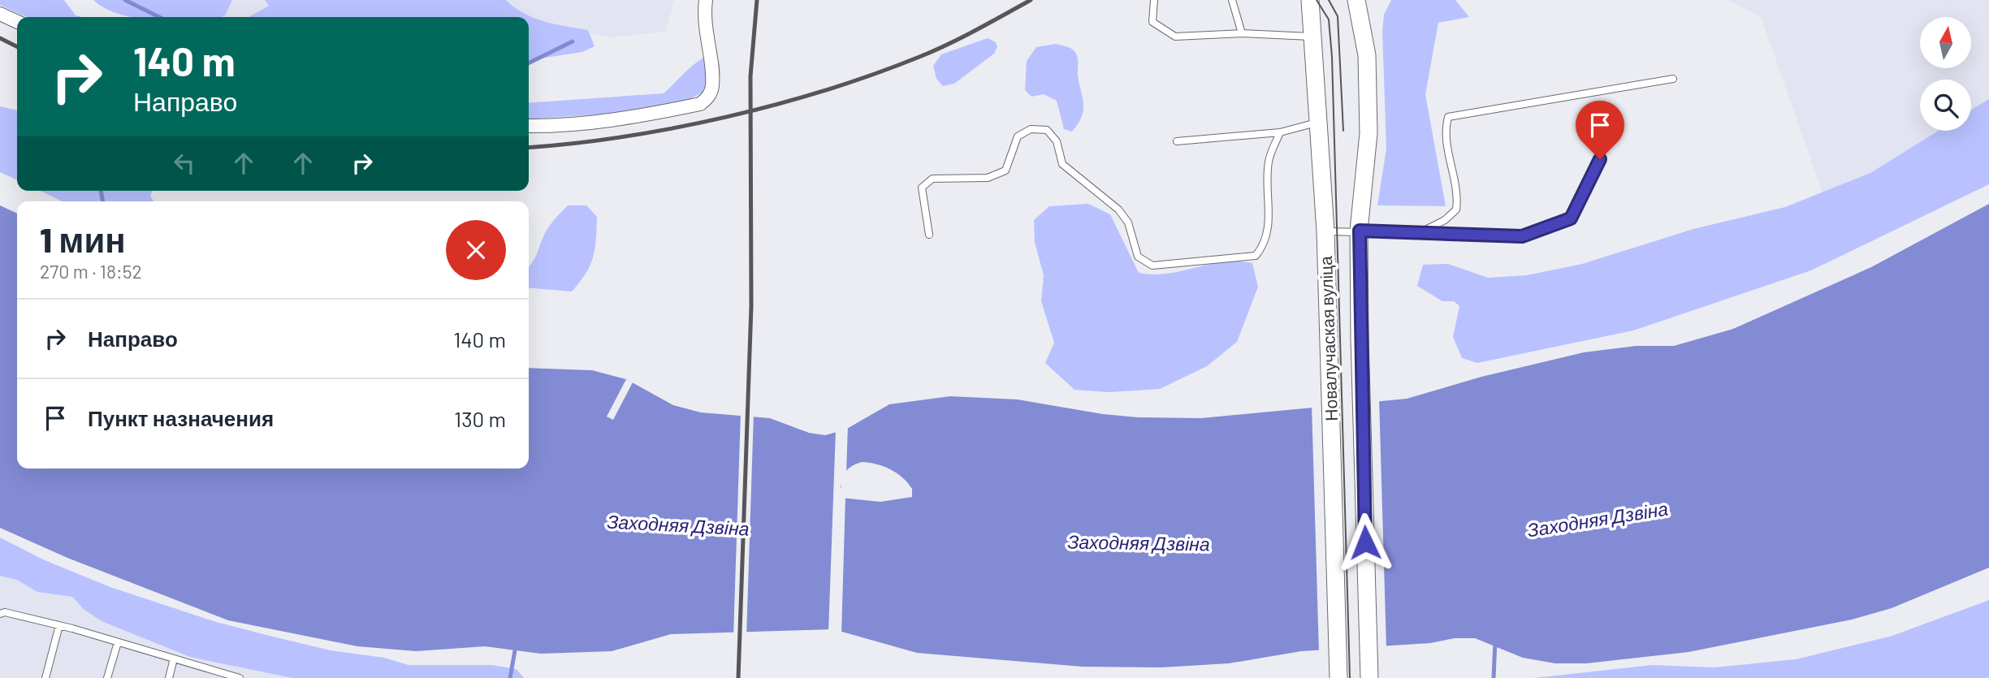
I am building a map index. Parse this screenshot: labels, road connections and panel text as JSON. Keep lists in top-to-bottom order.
{
  "streets": {
    "main road": ["Новалучаская вуліца"]
  },
  "water": ["Заходняя Дзвіна"],
  "north": "top",
  "page": {
    "turn": ["140 m", "Направо"],
    "heading": ["1 мин", "270 m · 18:52"],
    "list": [
      {
        "name": "Направо",
        "value": "140 m"
      },
      {
        "name": "Пункт назначения",
        "value": "130 m"
      }
    ]
  }
}
